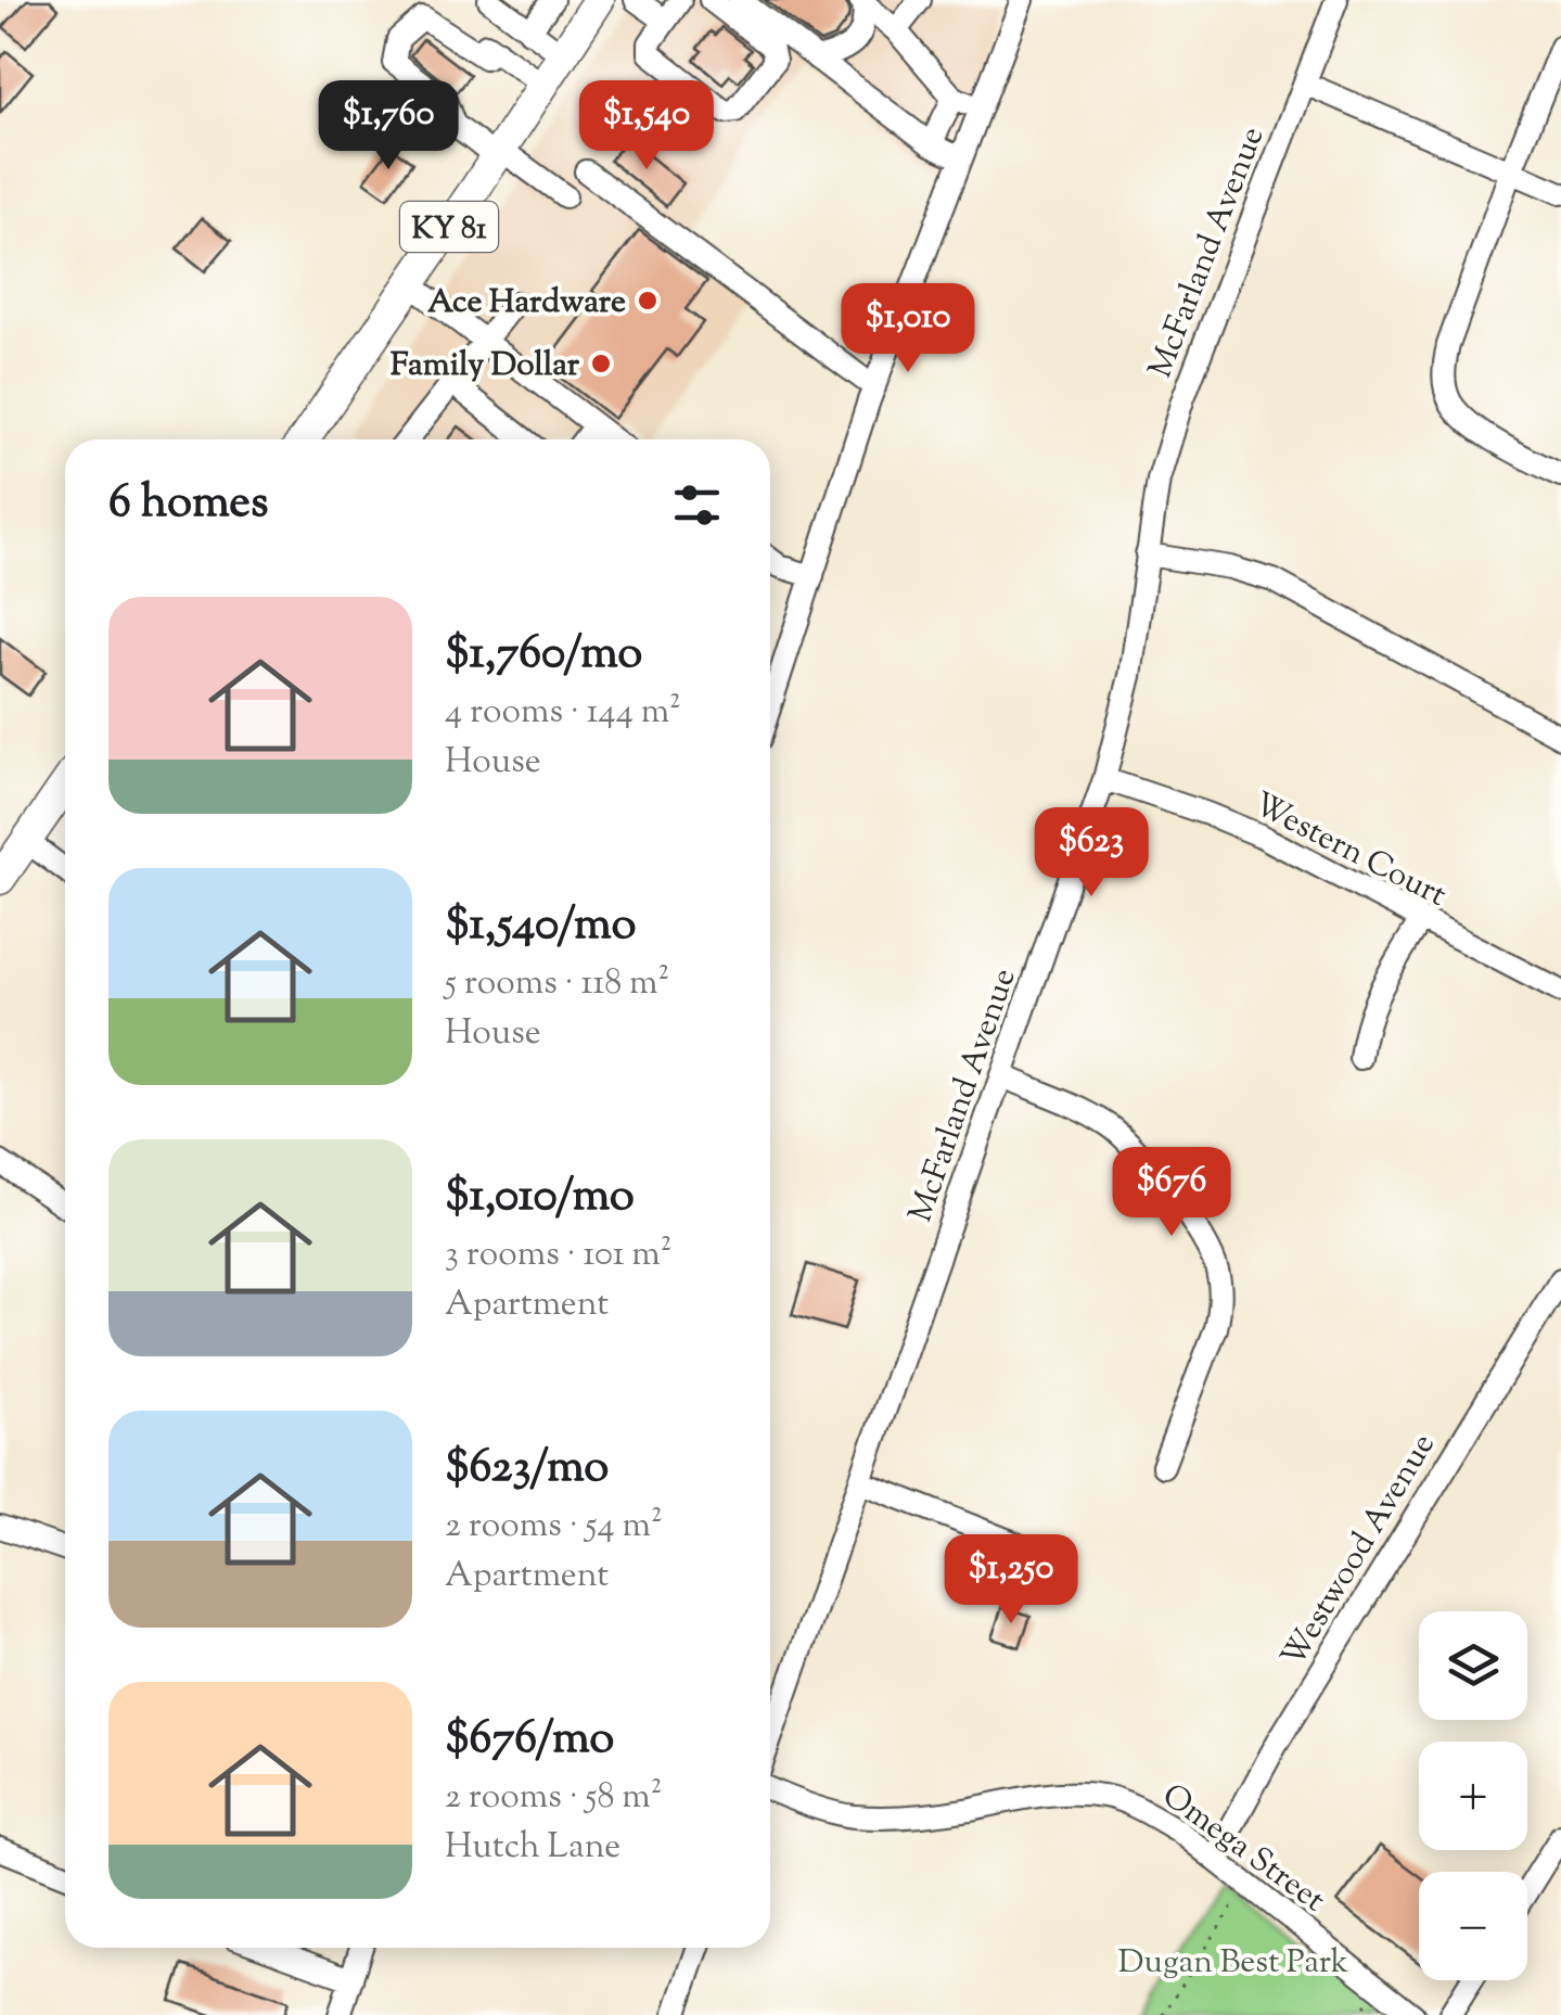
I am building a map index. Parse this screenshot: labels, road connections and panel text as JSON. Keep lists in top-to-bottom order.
{
  "streets": {
    "main road": ["KY 81"],
    "street": [
      "McFarland Avenue",
      "Western Court",
      "Westwood Avenue",
      "Omega Street"
    ]
  },
  "crossings": [
    ["McFarland Avenue", "Western Court"],
    ["Westwood Avenue", "Omega Street"]
  ],
  "parks": ["Dugan Best Park"],
  "places": ["Ace Hardware", "Family Dollar"],
  "page": {
    "price": [
      "$1,760",
      "$1,540",
      "$1,010",
      "$623",
      "$676",
      "$1,250"
    ],
    "heading": "6 homes",
    "list": [
      {
        "name": "$1,760/mo",
        "note": "4 rooms · 144 m² · House"
      },
      {
        "name": "$1,540/mo",
        "note": "5 rooms · 118 m² · House"
      },
      {
        "name": "$1,010/mo",
        "note": "3 rooms · 101 m² · Apartment"
      },
      {
        "name": "$623/mo",
        "note": "2 rooms · 54 m² · Apartment"
      },
      {
        "name": "$676/mo",
        "note": "2 rooms · 58 m² · Hutch Lane"
      }
    ],
    "map_buttons": ["+", "−"]
  }
}
